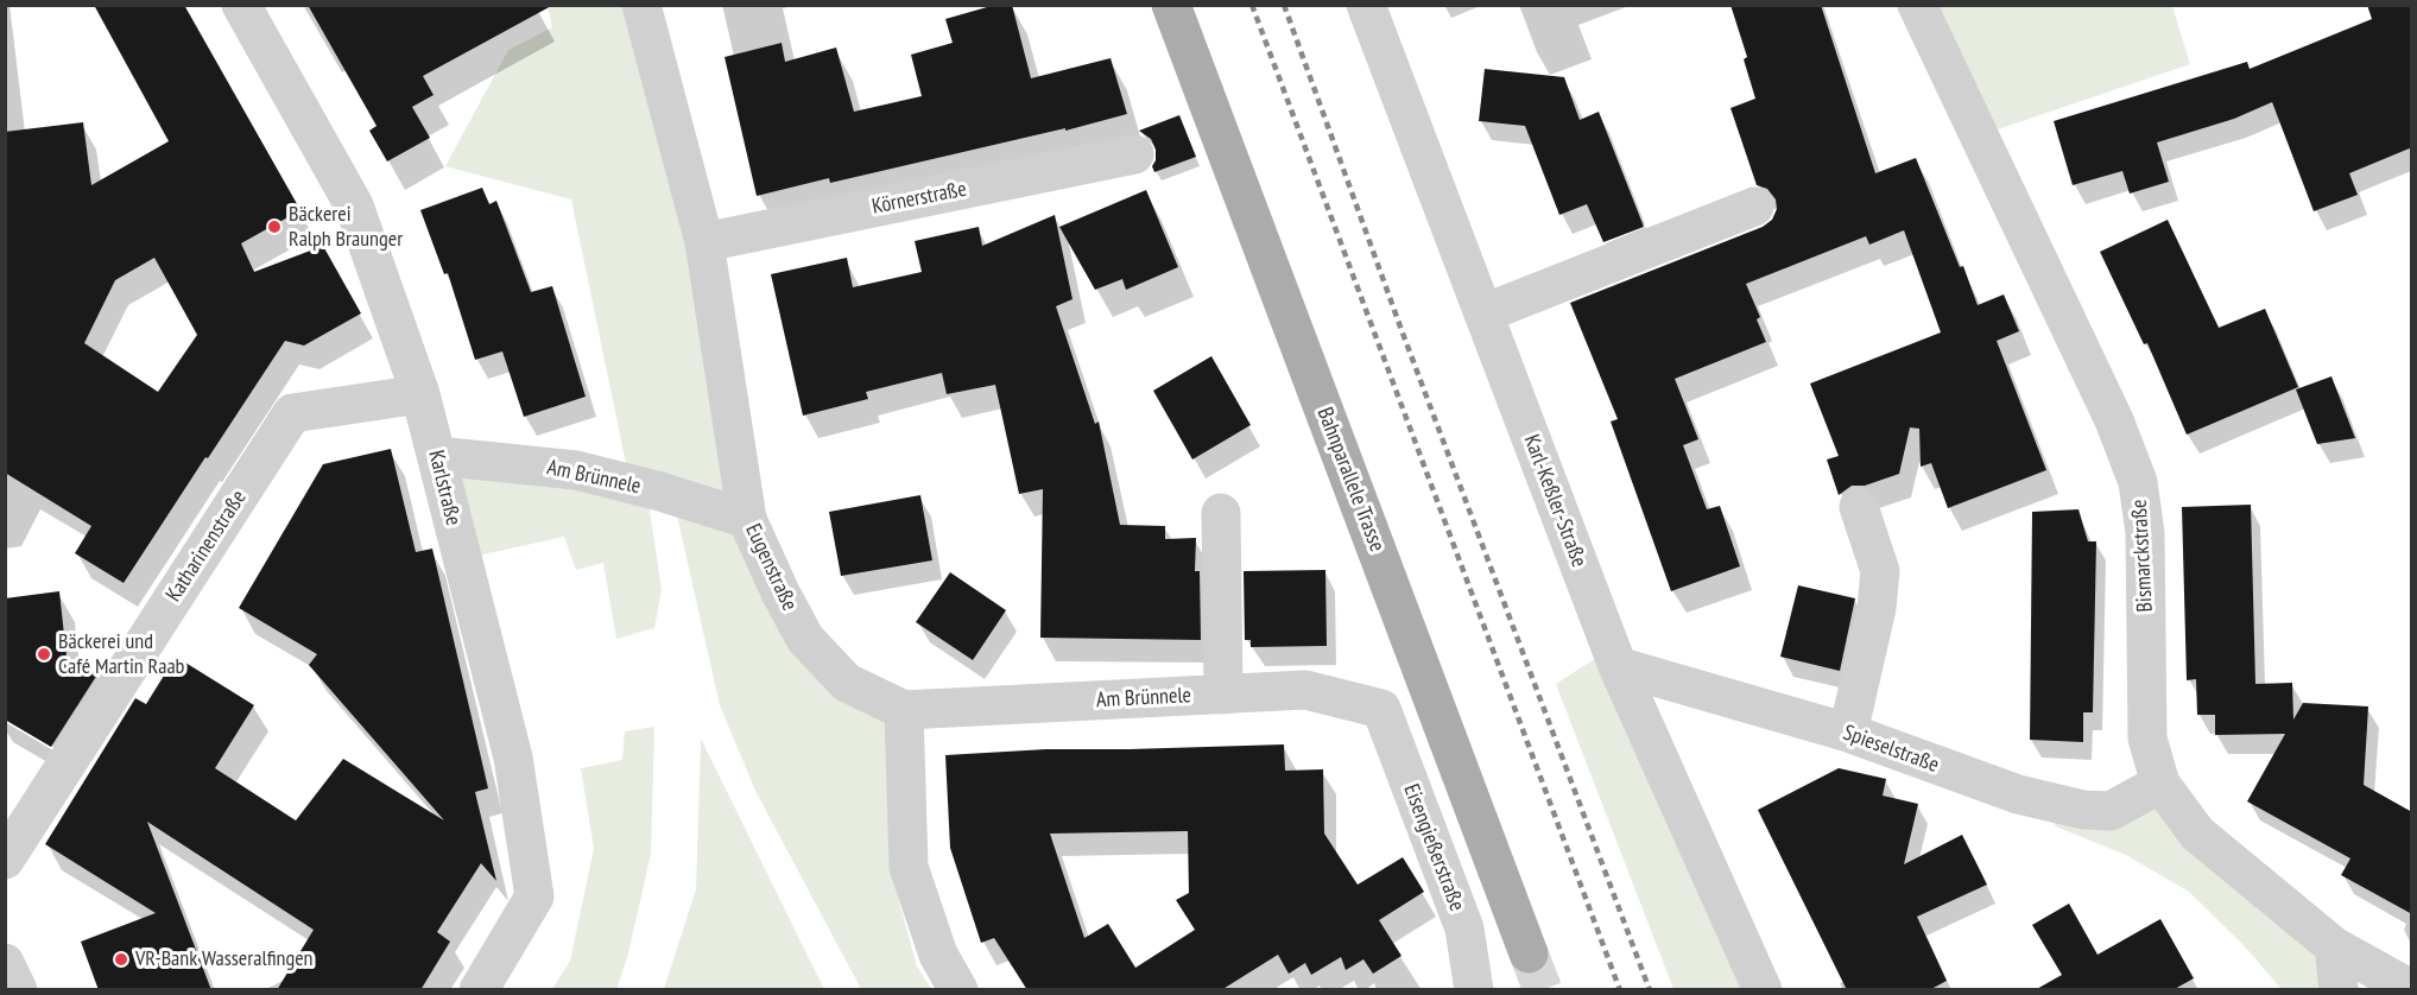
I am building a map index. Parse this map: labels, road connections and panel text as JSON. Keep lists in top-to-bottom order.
{
  "streets": {
    "main road": ["Bahnparallele Trasse"],
    "street": [
      "Körnerstraße",
      "Am Brünnele",
      "Karlstraße",
      "Karl-Keßler-Straße",
      "Katharinenstraße",
      "Bismarckstraße",
      "Eugenstraße",
      "Spieselstraße",
      "Eisengießerstraße"
    ]
  },
  "crossings": [
    ["Körnerstraße", "Eugenstraße"],
    ["Am Brünnele", "Karlstraße"],
    ["Am Brünnele", "Eugenstraße"],
    ["Am Brünnele", "Eisengießerstraße"],
    ["Karlstraße", "Katharinenstraße"],
    ["Karl-Keßler-Straße", "Spieselstraße"],
    ["Bismarckstraße", "Spieselstraße"]
  ],
  "places": ["Bäckerei Ralph Braunger", "Bäckerei und Café Martin Raab", "VR-Bank Wasseralfingen"]
}
